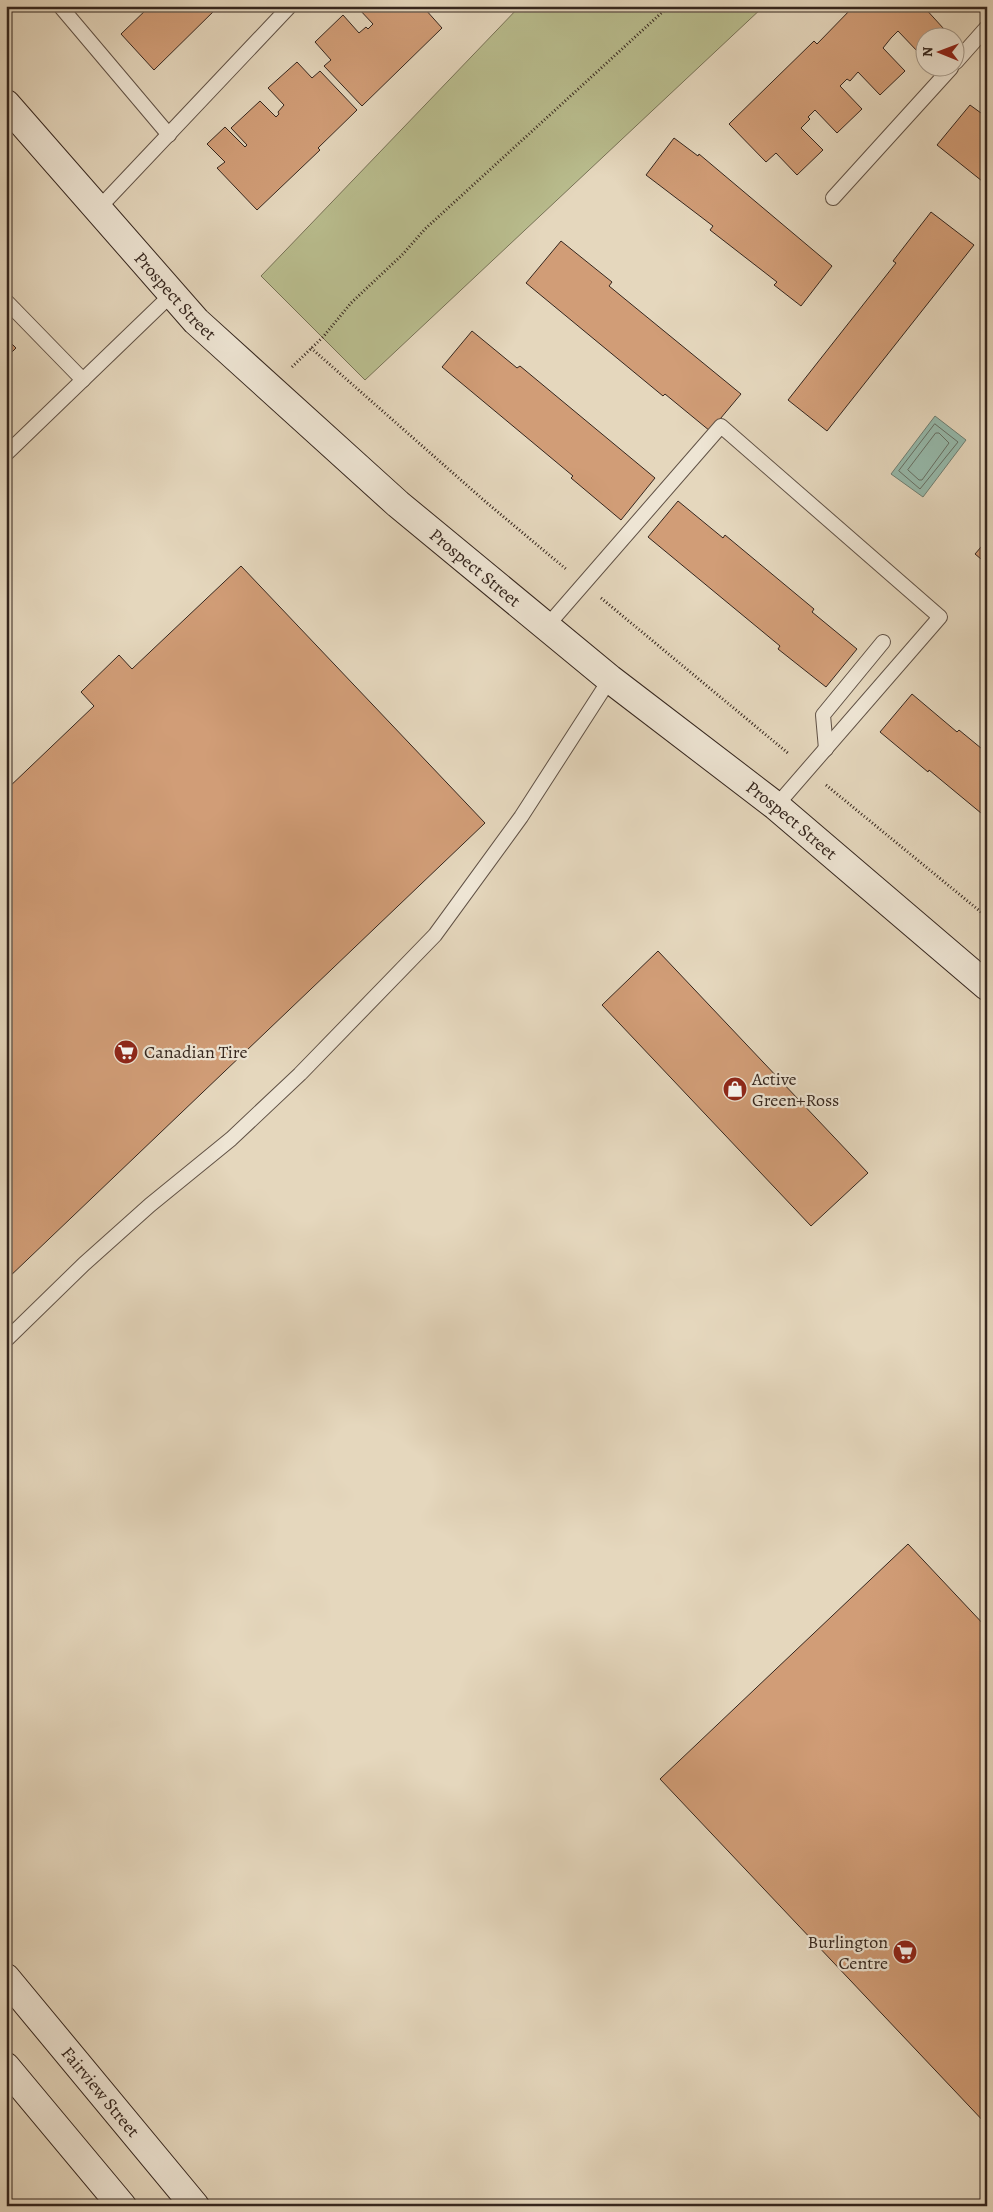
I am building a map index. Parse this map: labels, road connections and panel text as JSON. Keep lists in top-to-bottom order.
{
  "streets": {
    "street": ["Prospect Street", "Fairview Street"]
  },
  "places": {
    "supermarket": ["Canadian Tire", "Burlington Centre"],
    "shop": ["Active Green+Ross"]
  },
  "north": "left"
}
